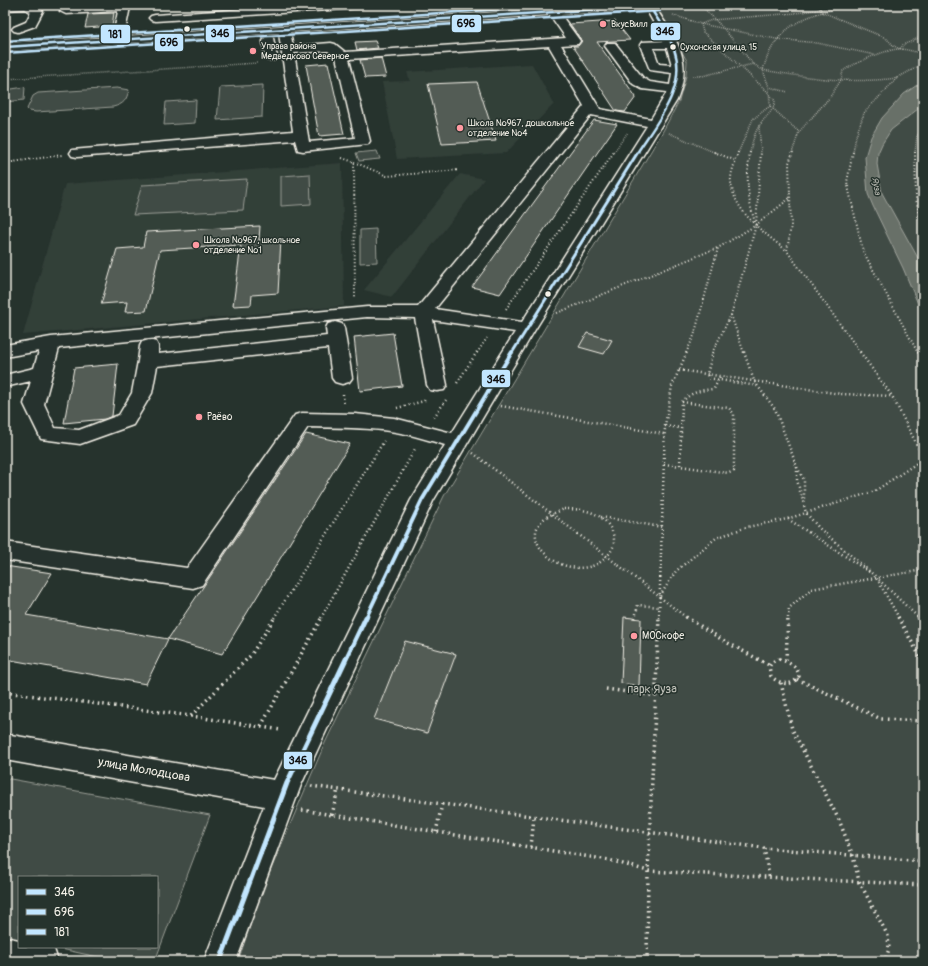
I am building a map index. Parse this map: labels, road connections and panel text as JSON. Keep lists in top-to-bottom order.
{
  "streets": {
    "street": ["улица Молодцова"]
  },
  "water": ["Яуза"],
  "parks": ["парк Яуза"],
  "places": [
    "ВкусВилл",
    "Сухонская улица, 15",
    "Управа района Медведково Северное",
    "Школа №967, дошкольное отделение №4",
    "Школа №967, школьное отделение №1",
    "Раёво",
    "МОСкофе"
  ],
  "lines": ["transit line 181", "transit line 346", "transit line 696"],
  "legend": ["346", "696", "181"]
}
